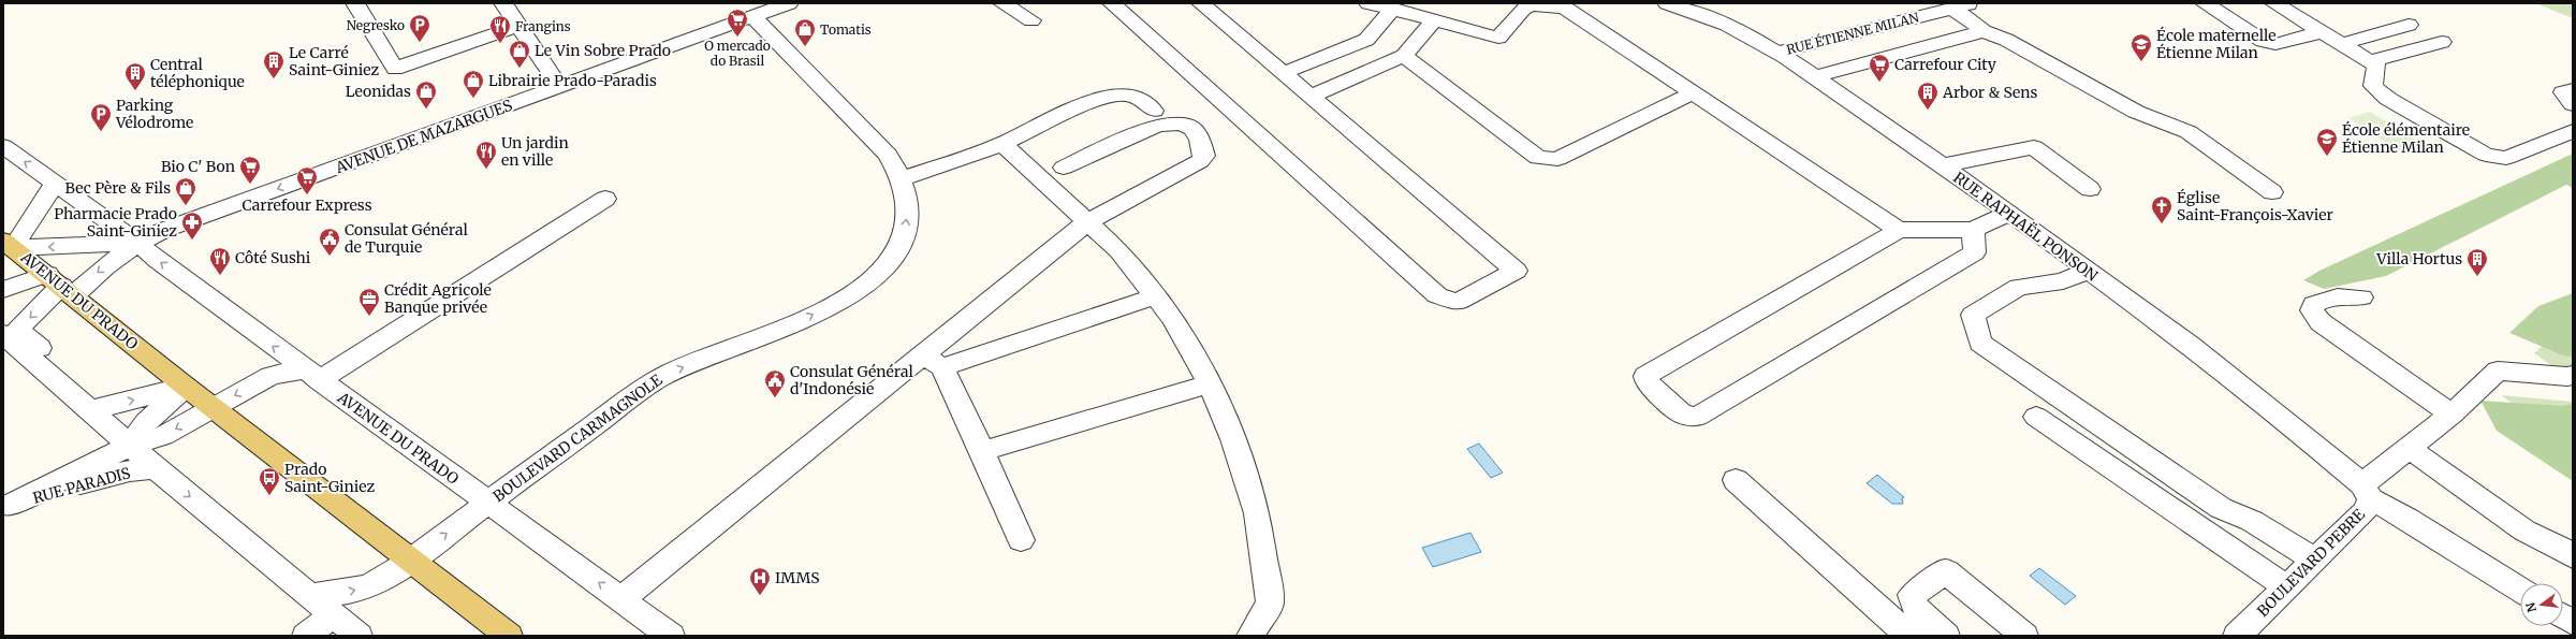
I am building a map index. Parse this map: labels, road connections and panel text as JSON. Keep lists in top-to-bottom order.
{
  "streets": {
    "main road": ["AVENUE DU PRADO"],
    "street": [
      "RUE ÉTIENNE MILAN",
      "AVENUE DE MAZARGUES",
      "RUE RAPHAËL PONSON",
      "BOULEVARD CARMAGNOLE",
      "RUE PARADIS",
      "BOULEVARD PEBRE"
    ]
  },
  "crossings": [
    ["RUE ÉTIENNE MILAN", "RUE RAPHAËL PONSON"],
    ["AVENUE DE MAZARGUES", "AVENUE DU PRADO"],
    ["AVENUE DE MAZARGUES", "BOULEVARD CARMAGNOLE"],
    ["RUE RAPHAËL PONSON", "BOULEVARD PEBRE"],
    ["AVENUE DU PRADO", "BOULEVARD CARMAGNOLE"]
  ],
  "places": {
    "supermarket": [
      "O mercado do Brasil",
      "Carrefour City",
      "Bio C' Bon",
      "Carrefour Express"
    ],
    "parking": ["Negresko", "Parking Vélodrome"],
    "restaurant": ["Frangins", "Un jardin en ville", "Côté Sushi"],
    "shop": [
      "Tomatis",
      "Le Vin Sobre Prado",
      "Librairie Prado-Paradis",
      "Leonidas",
      "Bec Père & Fils"
    ],
    "school or university": ["École maternelle Étienne Milan", "École élémentaire Étienne Milan"],
    "building": [
      "Le Carré Saint-Giniez",
      "Central téléphonique",
      "Arbor & Sens",
      "Villa Hortus"
    ],
    "church": ["Église Saint-François-Xavier"],
    "pharmacy": ["Pharmacie Prado Saint-Giniez"],
    "public building": ["Consulat Général de Turquie", "Consulat Général d'Indonésie"],
    "office": ["Crédit Agricole Banque privée"],
    "bus stop": ["Prado Saint-Giniez"],
    "hospital": ["IMMS"]
  },
  "north": "left"
}
